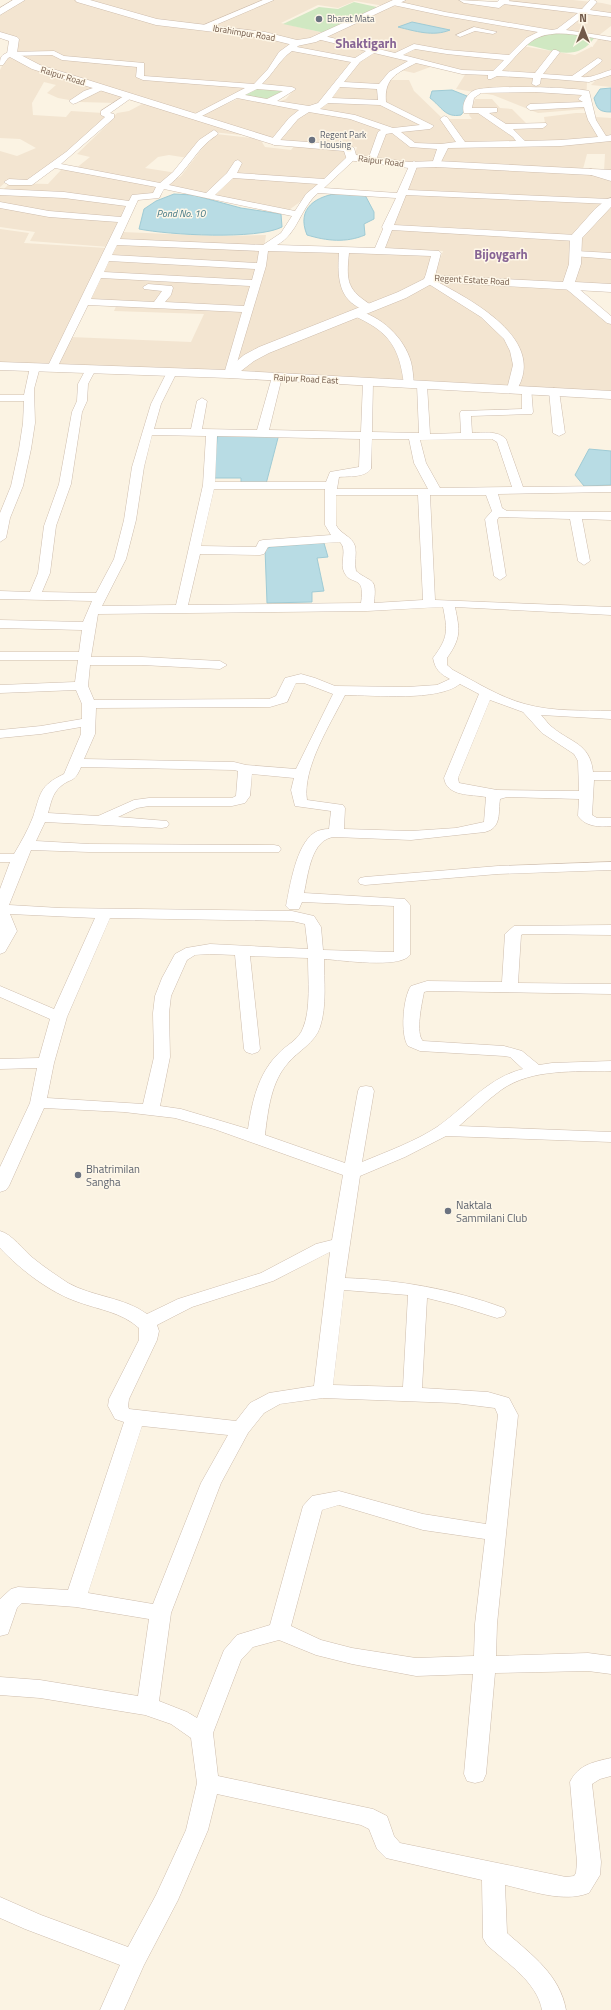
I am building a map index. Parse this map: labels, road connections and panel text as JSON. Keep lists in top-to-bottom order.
{
  "streets": {
    "street": [
      "Ibrahimpur Road",
      "Raipur Road",
      "Regent Estate Road",
      "Raipur Road East"
    ]
  },
  "crossings": [
    ["Regent Estate Road", "Raipur Road East"]
  ],
  "districts": ["Shaktigarh", "Bijoygarh"],
  "water": ["Pond No. 10"],
  "places": [
    "Bharat Mata",
    "Regent Park Housing",
    "Bhatrimilan Sangha",
    "Naktala Sammilani Club"
  ],
  "north": "top"
}
